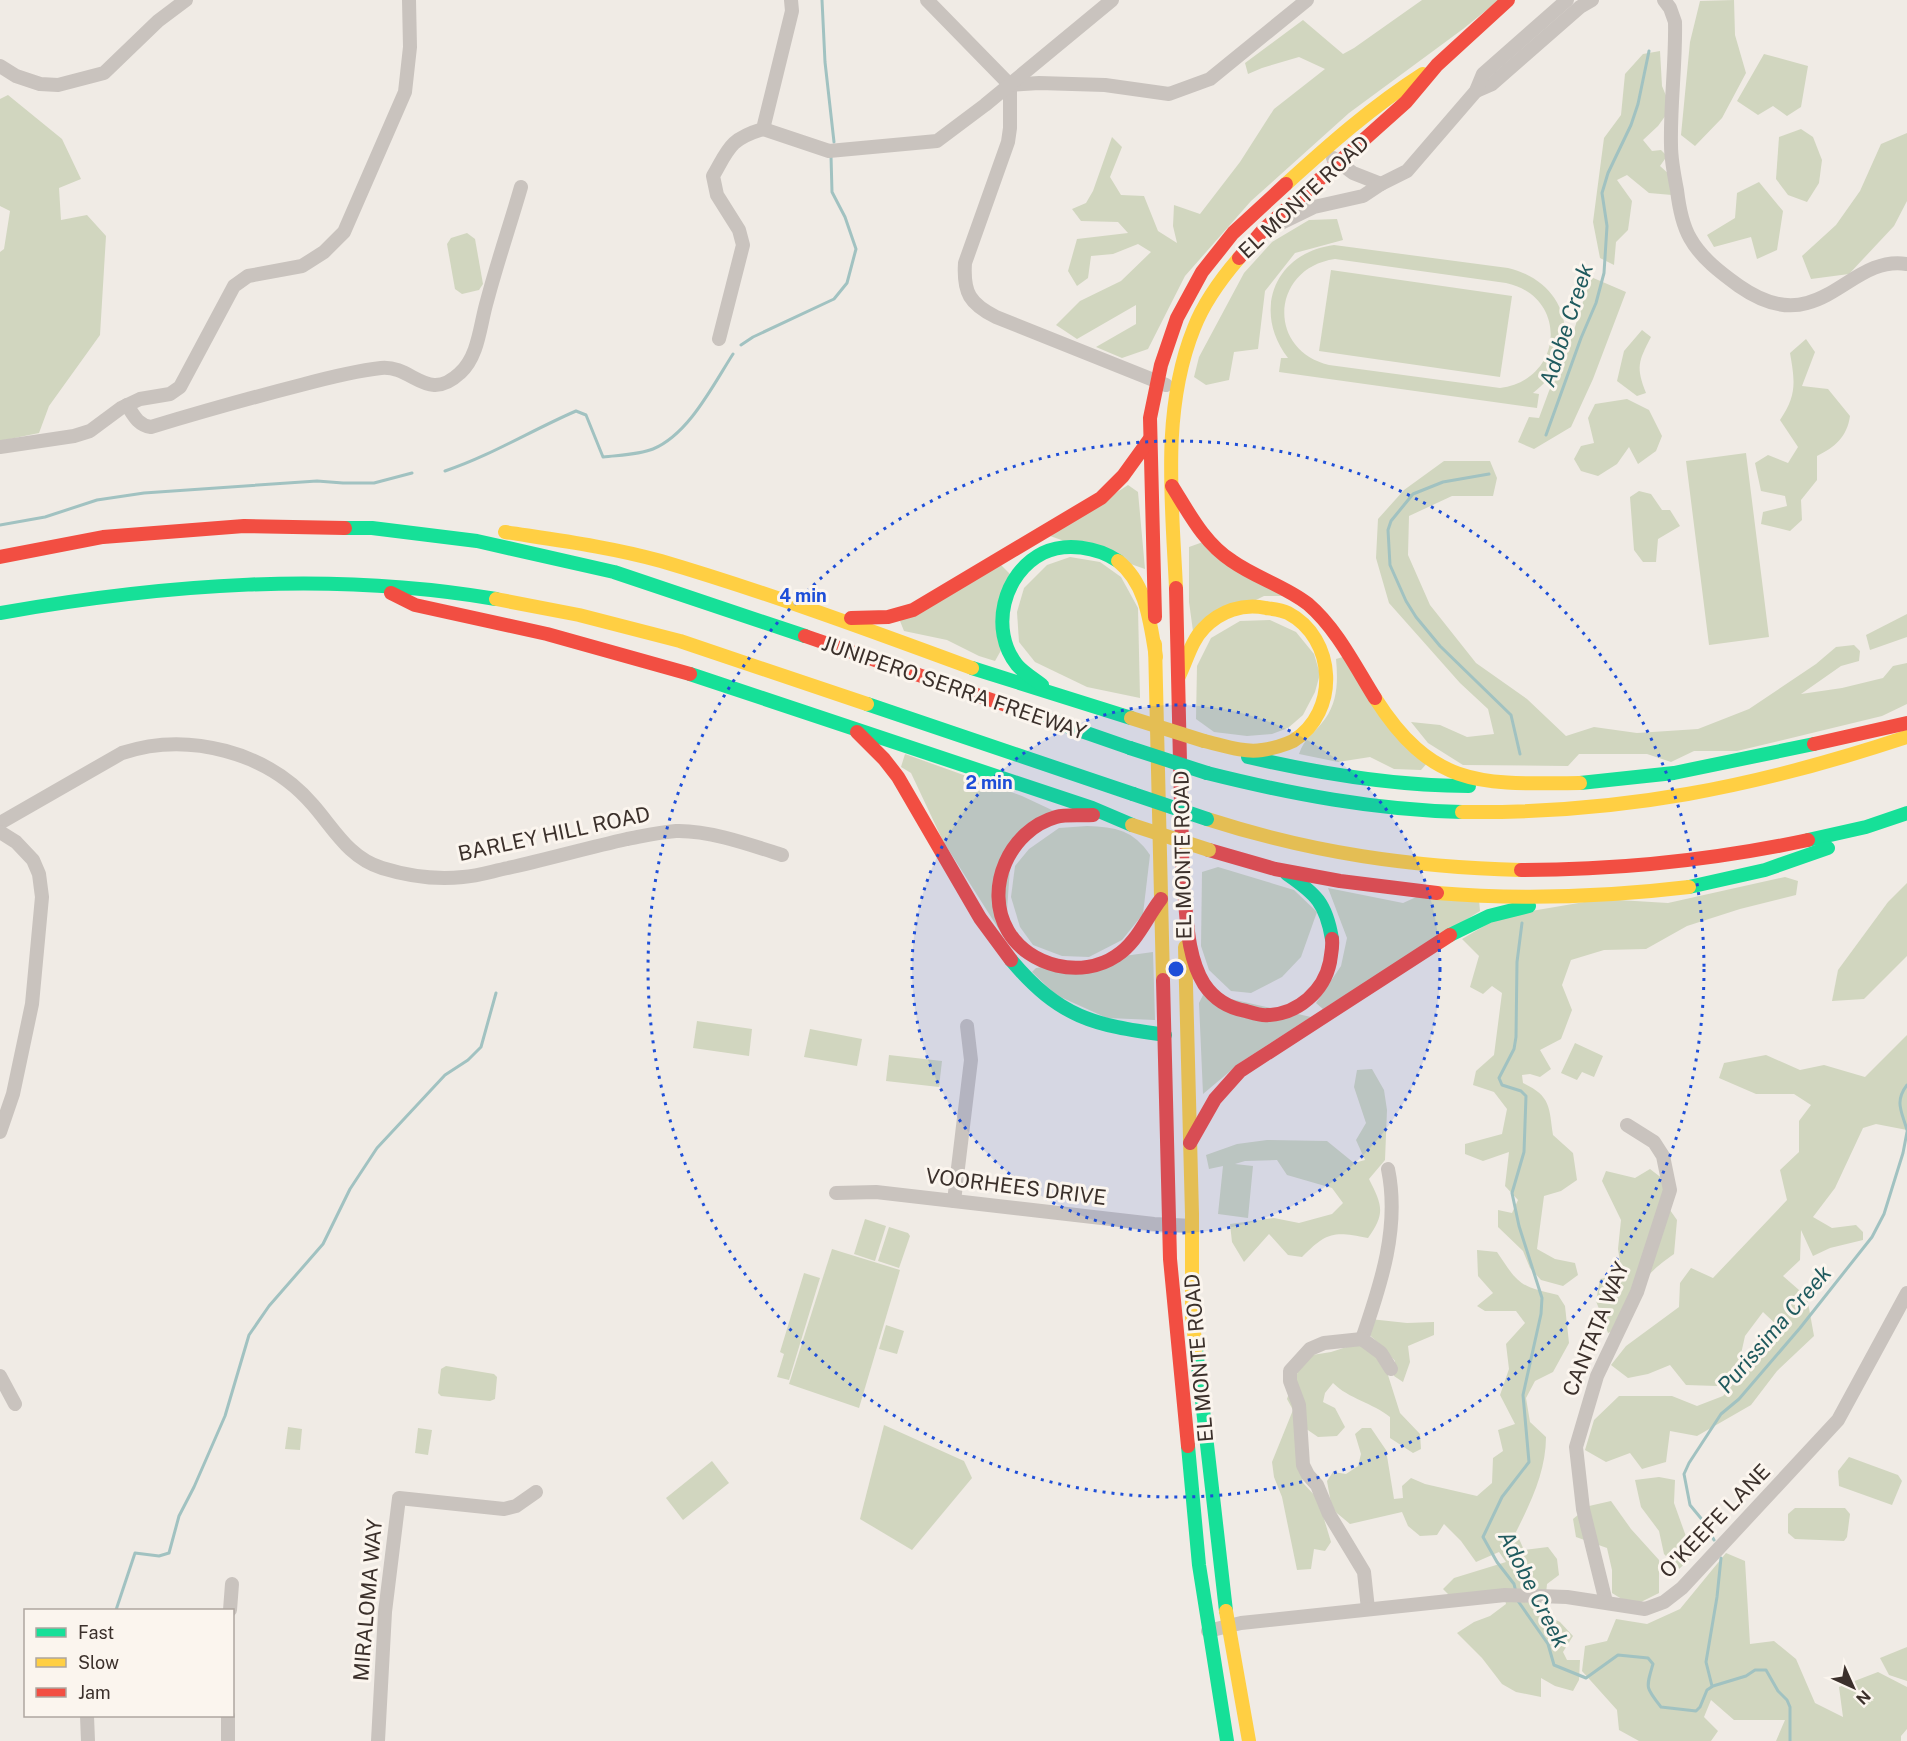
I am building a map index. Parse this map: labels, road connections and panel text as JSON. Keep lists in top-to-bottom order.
{
  "streets": {
    "main road": ["EL MONTE ROAD", "JUNIPERO SERRA FREEWAY"],
    "street": [
      "BARLEY HILL ROAD",
      "VOORHEES DRIVE",
      "CANTATA WAY",
      "O'KEEFE LANE",
      "MIRALOMA WAY"
    ]
  },
  "crossings": [
    ["EL MONTE ROAD", "VOORHEES DRIVE"],
    ["EL MONTE ROAD", "O'KEEFE LANE"],
    ["CANTATA WAY", "O'KEEFE LANE"]
  ],
  "water": ["Adobe Creek", "Purissima Creek"],
  "legend": ["Fast", "Slow", "Jam"],
  "north": "bottom right",
  "rings": ["4 min", "2 min"]
}
